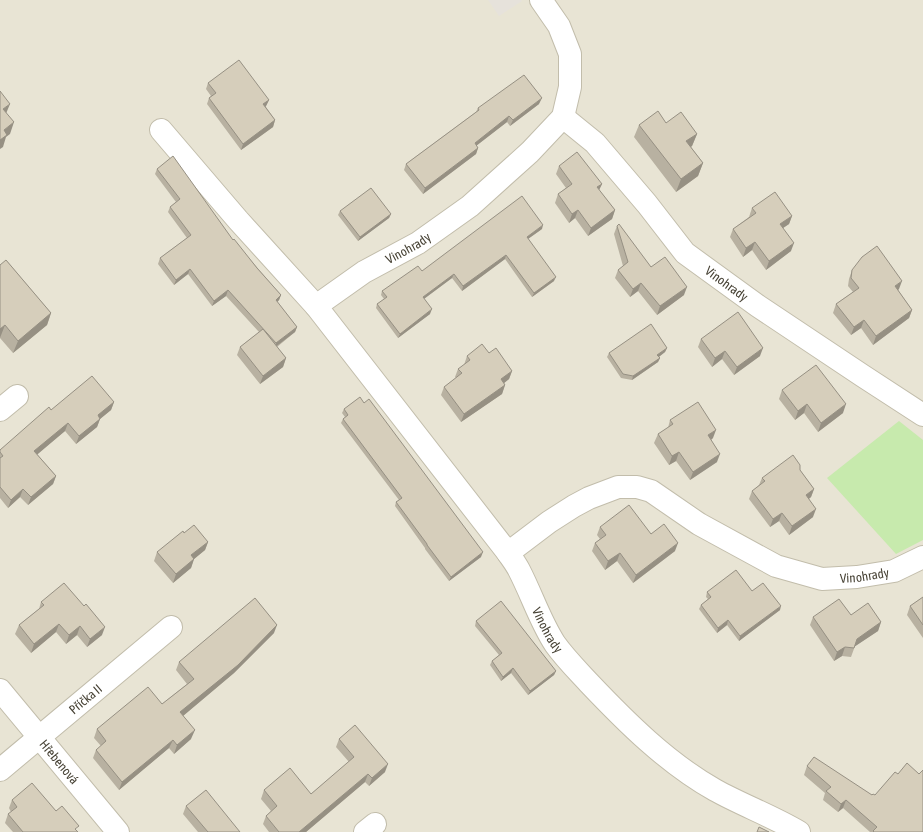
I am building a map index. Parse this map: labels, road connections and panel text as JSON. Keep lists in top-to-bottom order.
{
  "streets": {
    "street": ["Vinohrady", "Příčka II", "Hřebenová"]
  },
  "crossings": [
    ["Příčka II", "Hřebenová"]
  ]
}
